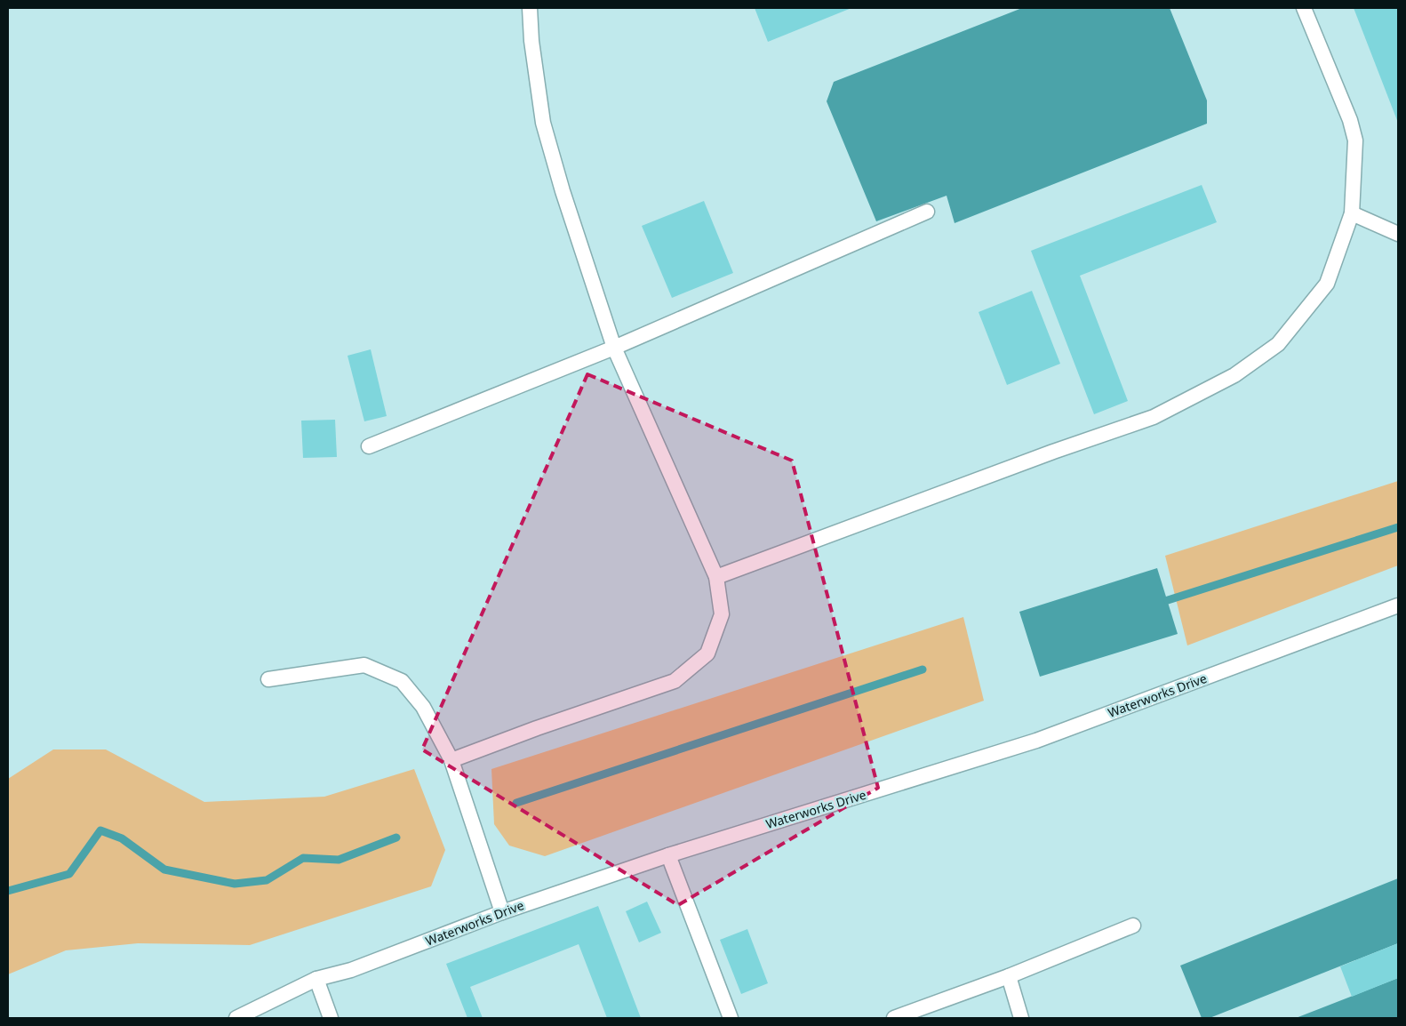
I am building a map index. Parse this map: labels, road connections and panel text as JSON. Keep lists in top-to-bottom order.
{
  "streets": {
    "lane": ["Waterworks Drive"]
  }
}
